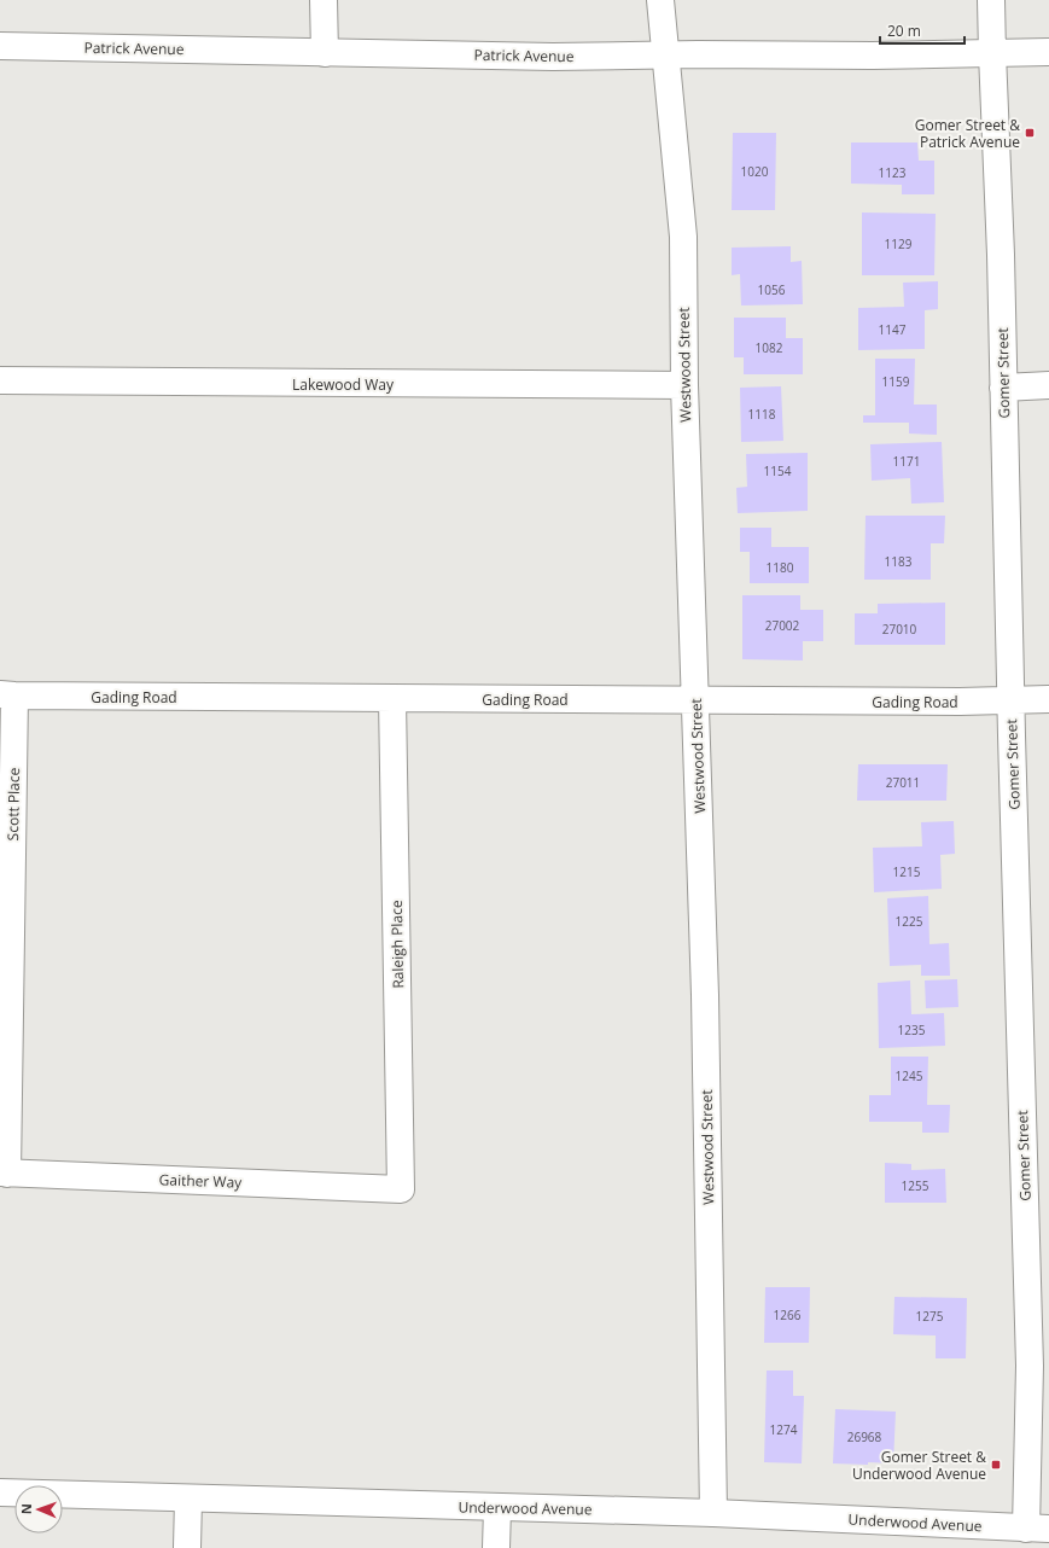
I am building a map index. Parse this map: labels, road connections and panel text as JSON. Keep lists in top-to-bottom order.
{
  "streets": {
    "street": [
      "Patrick Avenue",
      "Westwood Street",
      "Gomer Street",
      "Lakewood Way",
      "Gading Road",
      "Scott Place",
      "Raleigh Place",
      "Gaither Way",
      "Underwood Avenue"
    ]
  },
  "crossings": [
    ["Patrick Avenue", "Westwood Street"],
    ["Patrick Avenue", "Gomer Street"],
    ["Westwood Street", "Lakewood Way"],
    ["Westwood Street", "Gading Road"],
    ["Westwood Street", "Underwood Avenue"],
    ["Gomer Street", "Gading Road"],
    ["Gomer Street", "Underwood Avenue"],
    ["Gading Road", "Scott Place"],
    ["Gading Road", "Raleigh Place"],
    ["Scott Place", "Gaither Way"],
    ["Raleigh Place", "Gaither Way"]
  ],
  "places": {
    "transit": ["Gomer Street & Patrick Avenue", "Gomer Street & Underwood Avenue"]
  },
  "house_numbers": [
    "1020",
    "1123",
    "1129",
    "1056",
    "1147",
    "1082",
    "1159",
    "1118",
    "1171",
    "1154",
    "1183",
    "1180",
    "27002",
    "27010",
    "27011",
    "1215",
    "1225",
    "1235",
    "1245",
    "1255",
    "1266",
    "1275",
    "1274",
    "26968"
  ],
  "scale_bar": "20 m",
  "north": "left"
}
